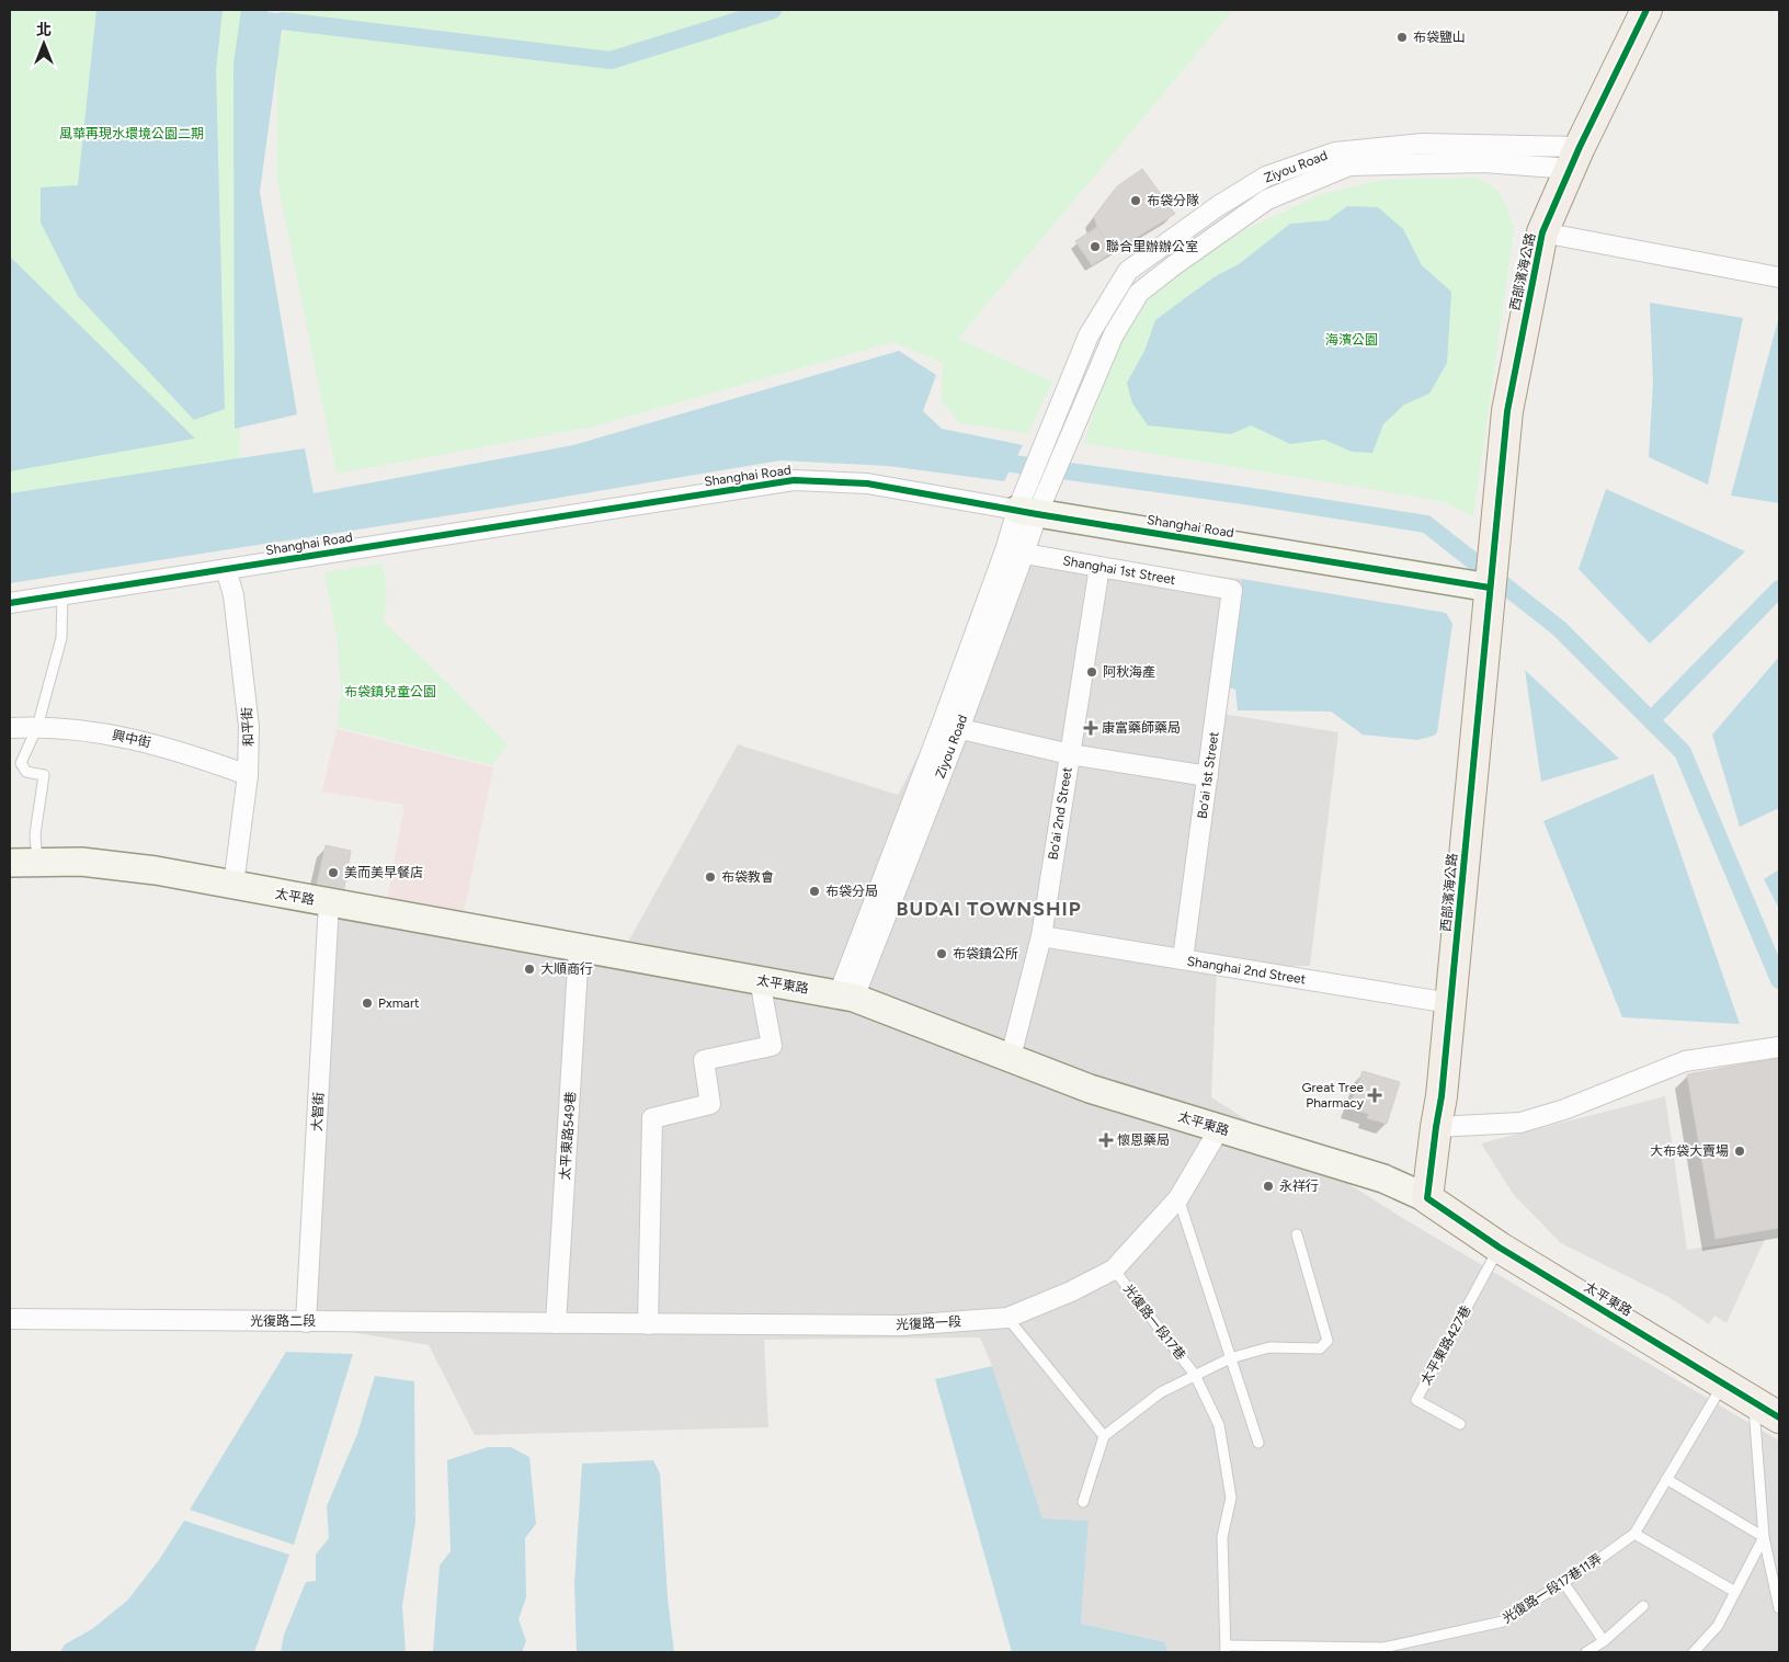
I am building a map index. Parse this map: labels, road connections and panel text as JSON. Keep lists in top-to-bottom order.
{
  "streets": {
    "main road": [
      "西部濱海公路",
      "Shanghai Road",
      "太平路",
      "太平東路"
    ],
    "street": [
      "Ziyou Road",
      "Shanghai 1st Street",
      "和平街",
      "興中街",
      "Bo’ai 1st Street",
      "Bo’ai 2nd Street",
      "Shanghai 2nd Street",
      "大智街",
      "太平東路549巷",
      "光復路二段",
      "光復路一段"
    ],
    "lane": ["光復路一段17巷", "太平東路427巷", "光復路一段17巷11弄"]
  },
  "crossings": [
    ["Ziyou Road", "西部濱海公路"],
    ["Ziyou Road", "Shanghai Road"],
    ["Ziyou Road", "Shanghai 1st Street"],
    ["Ziyou Road", "太平東路"],
    ["西部濱海公路", "Shanghai Road"],
    ["西部濱海公路", "Shanghai 2nd Street"],
    ["西部濱海公路", "太平東路"],
    ["Shanghai Road", "和平街"],
    ["Shanghai 1st Street", "Bo’ai 1st Street"],
    ["Shanghai 1st Street", "Bo’ai 2nd Street"],
    ["和平街", "興中街"],
    ["和平街", "太平路"],
    ["Bo’ai 1st Street", "Shanghai 2nd Street"],
    ["Bo’ai 2nd Street", "Shanghai 2nd Street"],
    ["Bo’ai 2nd Street", "太平東路"],
    ["太平路", "太平東路"],
    ["太平路", "大智街"],
    ["太平路", "太平東路549巷"],
    ["太平東路", "太平東路549巷"],
    ["太平東路", "光復路一段"],
    ["太平東路", "太平東路427巷"],
    ["太平東路", "光復路一段17巷11弄"],
    ["大智街", "光復路二段"],
    ["太平東路549巷", "光復路二段"],
    ["太平東路549巷", "光復路一段"],
    ["光復路二段", "光復路一段"],
    ["光復路一段17巷", "光復路一段"],
    ["光復路一段17巷", "光復路一段17巷11弄"]
  ],
  "districts": ["BUDAI TOWNSHIP"],
  "parks": ["風華再現水環境公園二期", "海濱公園", "布袋鎮兒童公園"],
  "places": {
    "other": [
      "布袋鹽山",
      "布袋分隊",
      "聯合里辦辦公室",
      "阿秋海產",
      "美而美早餐店",
      "布袋教會",
      "布袋分局",
      "布袋鎮公所",
      "大順商行",
      "Pxmart",
      "大布袋大賣場",
      "永祥行"
    ],
    "health": ["康富藥師藥局", "Great Tree Pharmacy", "懷恩藥局"]
  },
  "north": "top"
}
